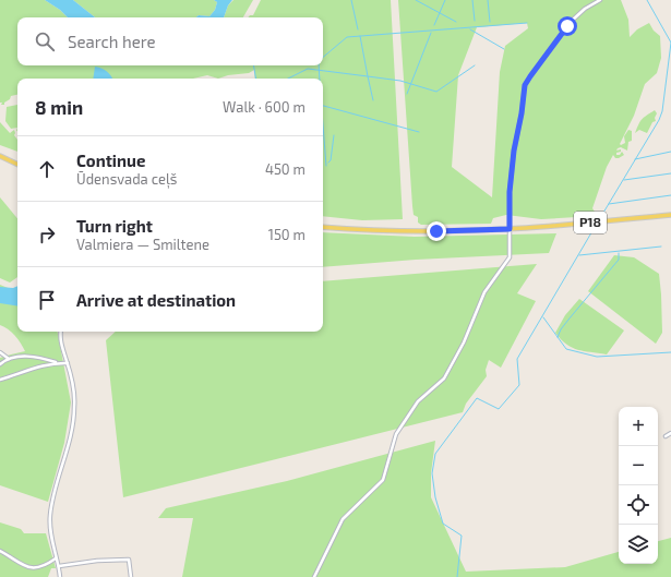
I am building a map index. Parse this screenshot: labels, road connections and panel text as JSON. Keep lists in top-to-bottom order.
{
  "streets": {
    "main road": ["P18"]
  },
  "page": {
    "search": "Search here",
    "heading": ["8 min", "Walk · 600 m"],
    "list": [
      ["Continue", "Ūdensvada ceļš", "450 m"],
      ["Turn right", "Valmiera — Smiltene", "150 m"],
      "Arrive at destination"
    ],
    "map_buttons": ["+", "−"]
  }
}
